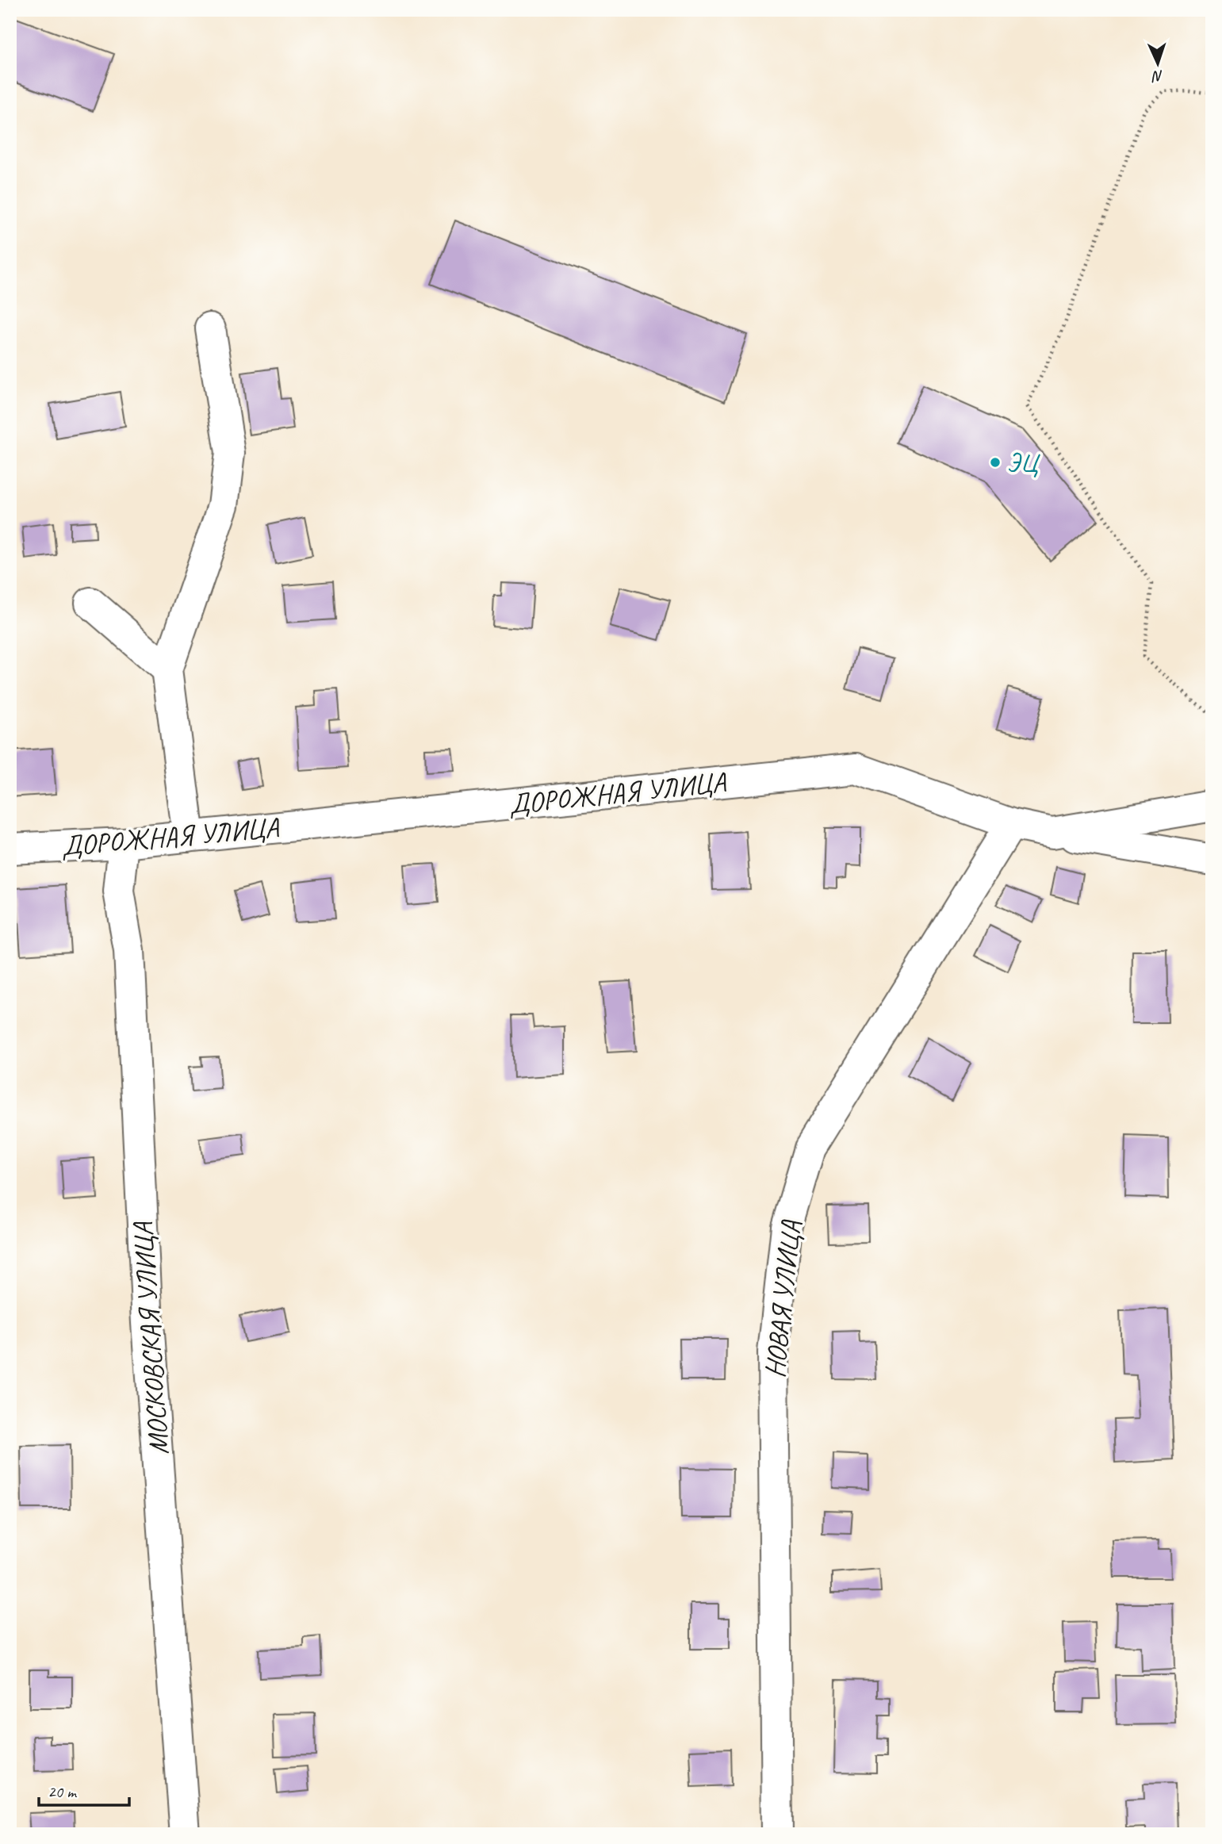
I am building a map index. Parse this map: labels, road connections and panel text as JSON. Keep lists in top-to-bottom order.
{
  "streets": {
    "street": ["ДОРОЖНАЯ УЛИЦА", "НОВАЯ УЛИЦА", "МОСКОВСКАЯ УЛИЦА"]
  },
  "crossings": [
    ["ДОРОЖНАЯ УЛИЦА", "НОВАЯ УЛИЦА"],
    ["ДОРОЖНАЯ УЛИЦА", "МОСКОВСКАЯ УЛИЦА"]
  ],
  "places": ["ЭЦ"],
  "scale_bar": "20 m",
  "north": "bottom"
}
